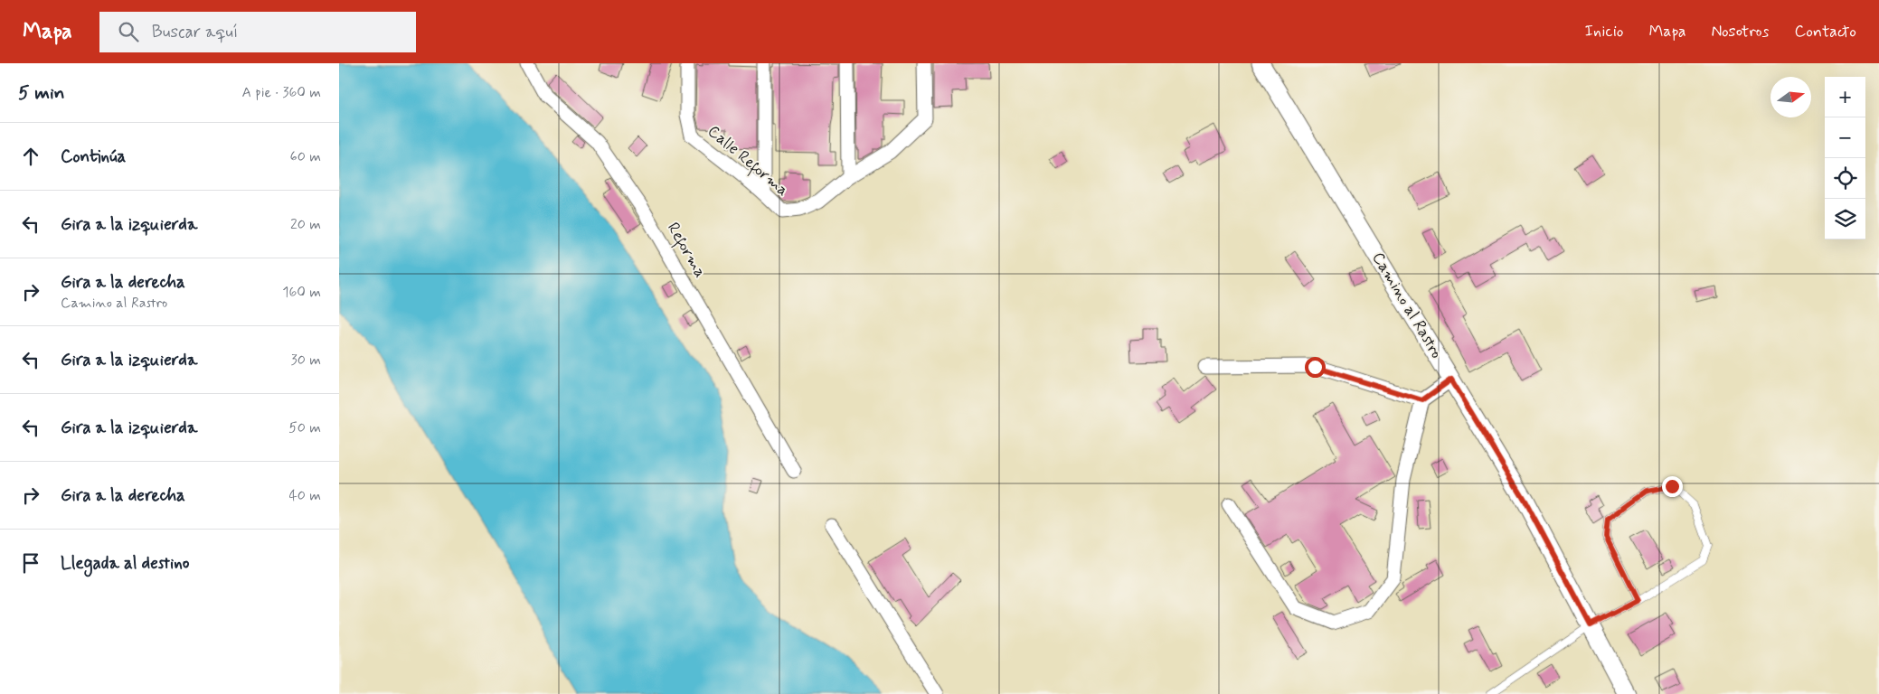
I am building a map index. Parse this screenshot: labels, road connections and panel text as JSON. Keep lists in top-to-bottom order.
{
  "streets": {
    "street": ["Calle Reforma", "Reforma", "Camino al Rastro"]
  },
  "north": "right",
  "page": {
    "header": "Mapa",
    "search": "Buscar aquí",
    "nav": [
      "Inicio",
      "Mapa",
      "Nosotros",
      "Contacto"
    ],
    "heading": ["5 min", "A pie · 360 m"],
    "map_buttons": ["+", "−"],
    "list": [
      ["Continúa", "60 m"],
      ["Gira a la izquierda", "20 m"],
      ["Gira a la derecha", "Camino al Rastro", "160 m"],
      ["Gira a la izquierda", "30 m"],
      ["Gira a la izquierda", "50 m"],
      ["Gira a la derecha", "40 m"],
      "Llegada al destino"
    ]
  }
}
